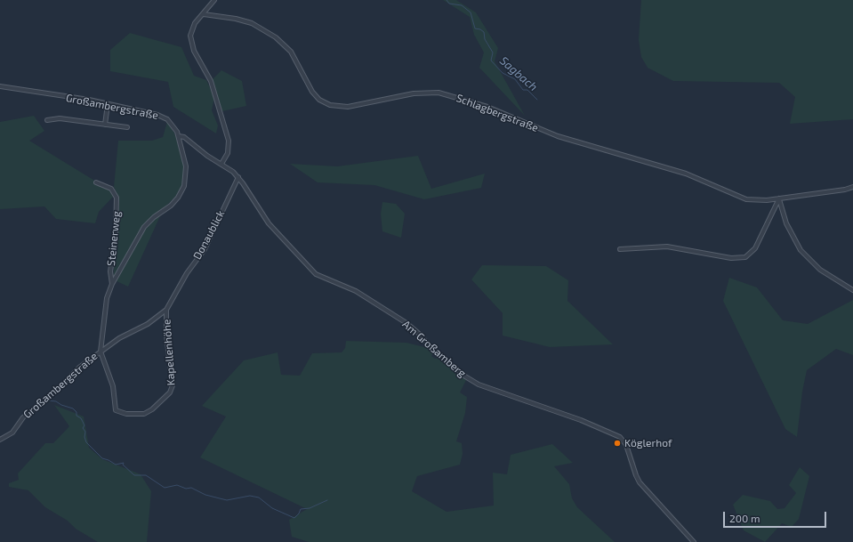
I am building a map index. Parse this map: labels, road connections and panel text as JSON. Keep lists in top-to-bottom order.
{
  "streets": {
    "street": [
      "Großambergstraße",
      "Schlagbergstraße",
      "Donaublick",
      "Steinerweg",
      "Am Großamberg",
      "Kapellenhöhe"
    ]
  },
  "crossings": [
    ["Großambergstraße", "Steinerweg"],
    ["Großambergstraße", "Am Großamberg"],
    ["Großambergstraße", "Kapellenhöhe"],
    ["Donaublick", "Am Großamberg"],
    ["Donaublick", "Kapellenhöhe"]
  ],
  "water": ["Sagbach"],
  "places": ["Köglerhof"],
  "scale_bar": "200 m"
}
